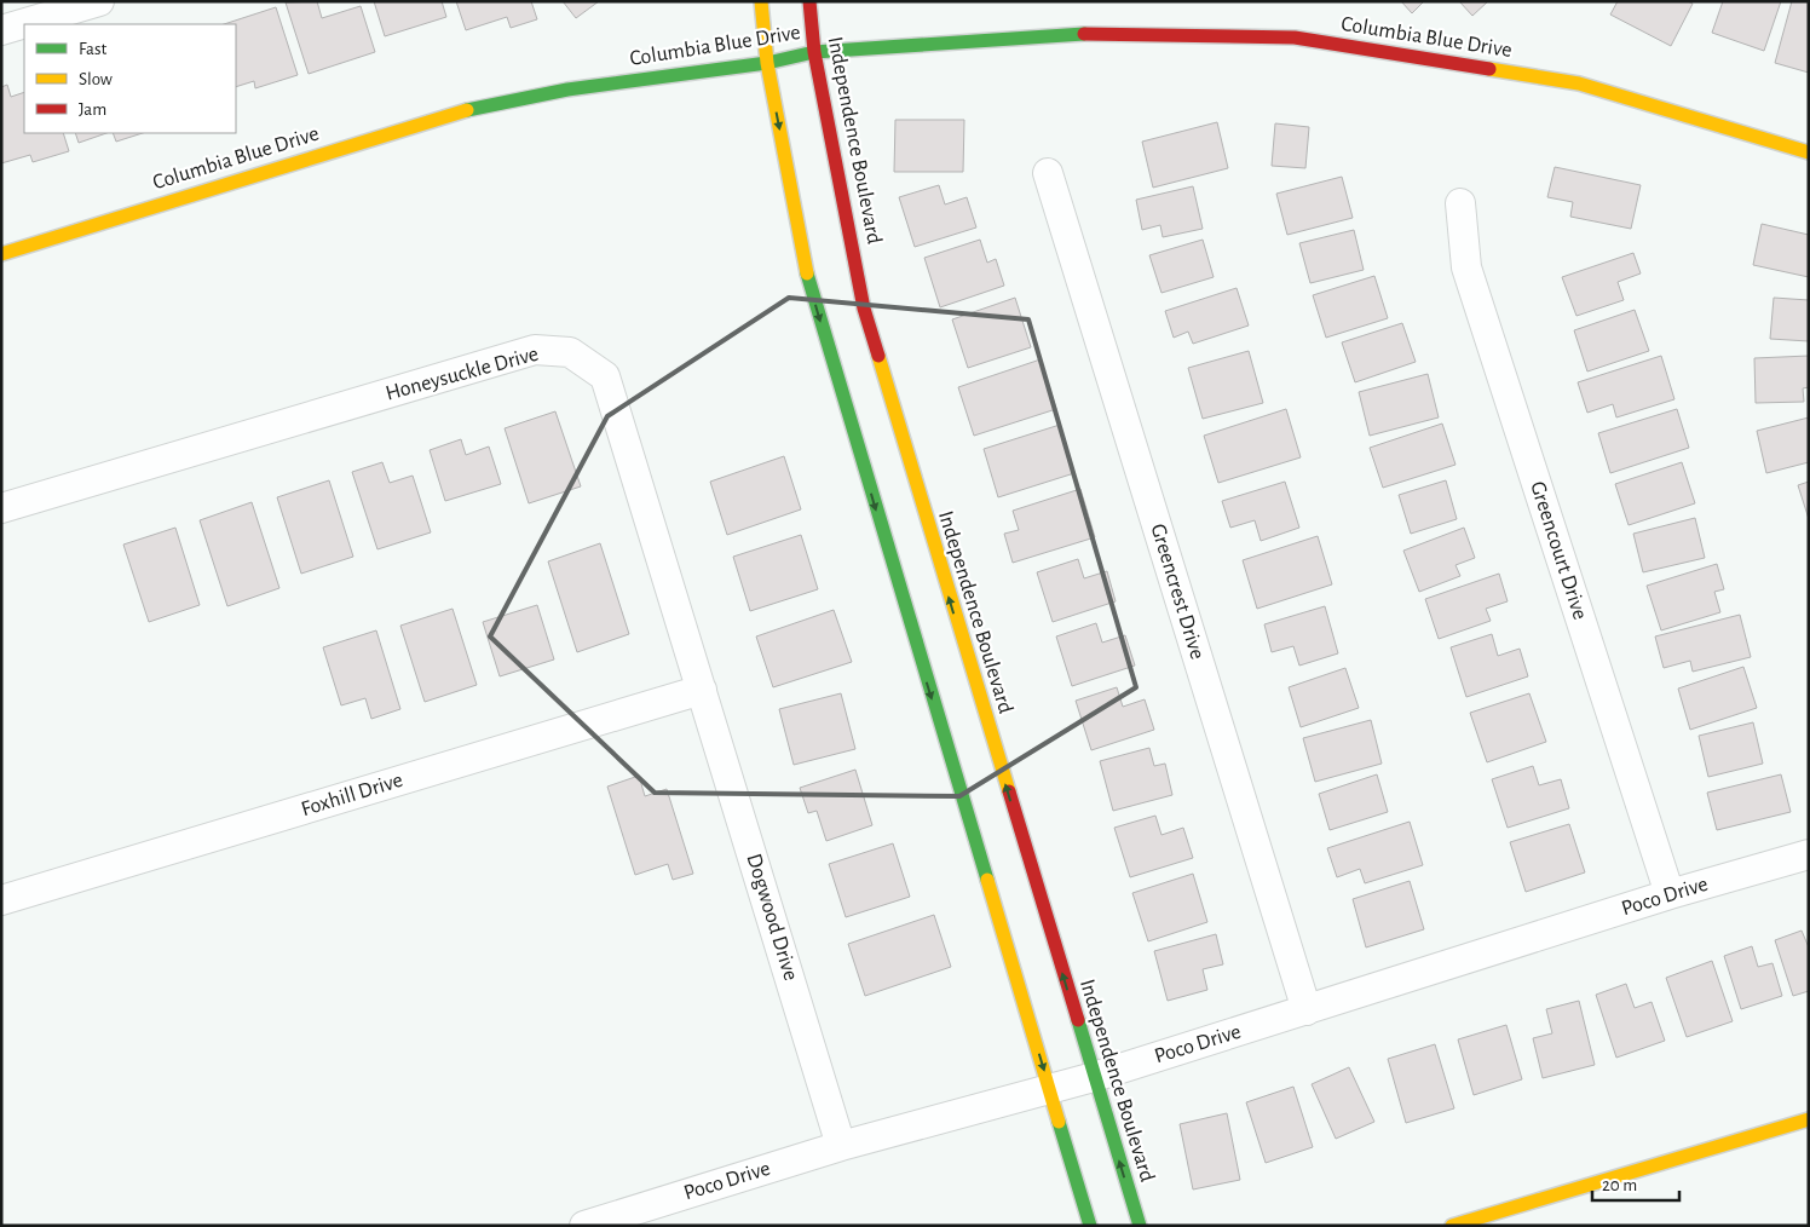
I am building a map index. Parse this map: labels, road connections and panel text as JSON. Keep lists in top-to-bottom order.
{
  "streets": {
    "main road": ["Columbia Blue Drive", "Independence Boulevard"],
    "street": [
      "Honeysuckle Drive",
      "Greencourt Drive",
      "Greencrest Drive",
      "Foxhill Drive",
      "Poco Drive",
      "Dogwood Drive"
    ]
  },
  "crossings": [
    ["Columbia Blue Drive", "Independence Boulevard"],
    ["Independence Boulevard", "Poco Drive"],
    ["Honeysuckle Drive", "Foxhill Drive"],
    ["Honeysuckle Drive", "Dogwood Drive"],
    ["Greencourt Drive", "Poco Drive"],
    ["Greencrest Drive", "Poco Drive"],
    ["Foxhill Drive", "Dogwood Drive"],
    ["Poco Drive", "Dogwood Drive"]
  ],
  "legend": ["Fast", "Slow", "Jam"],
  "scale_bar": "20 m"
}
